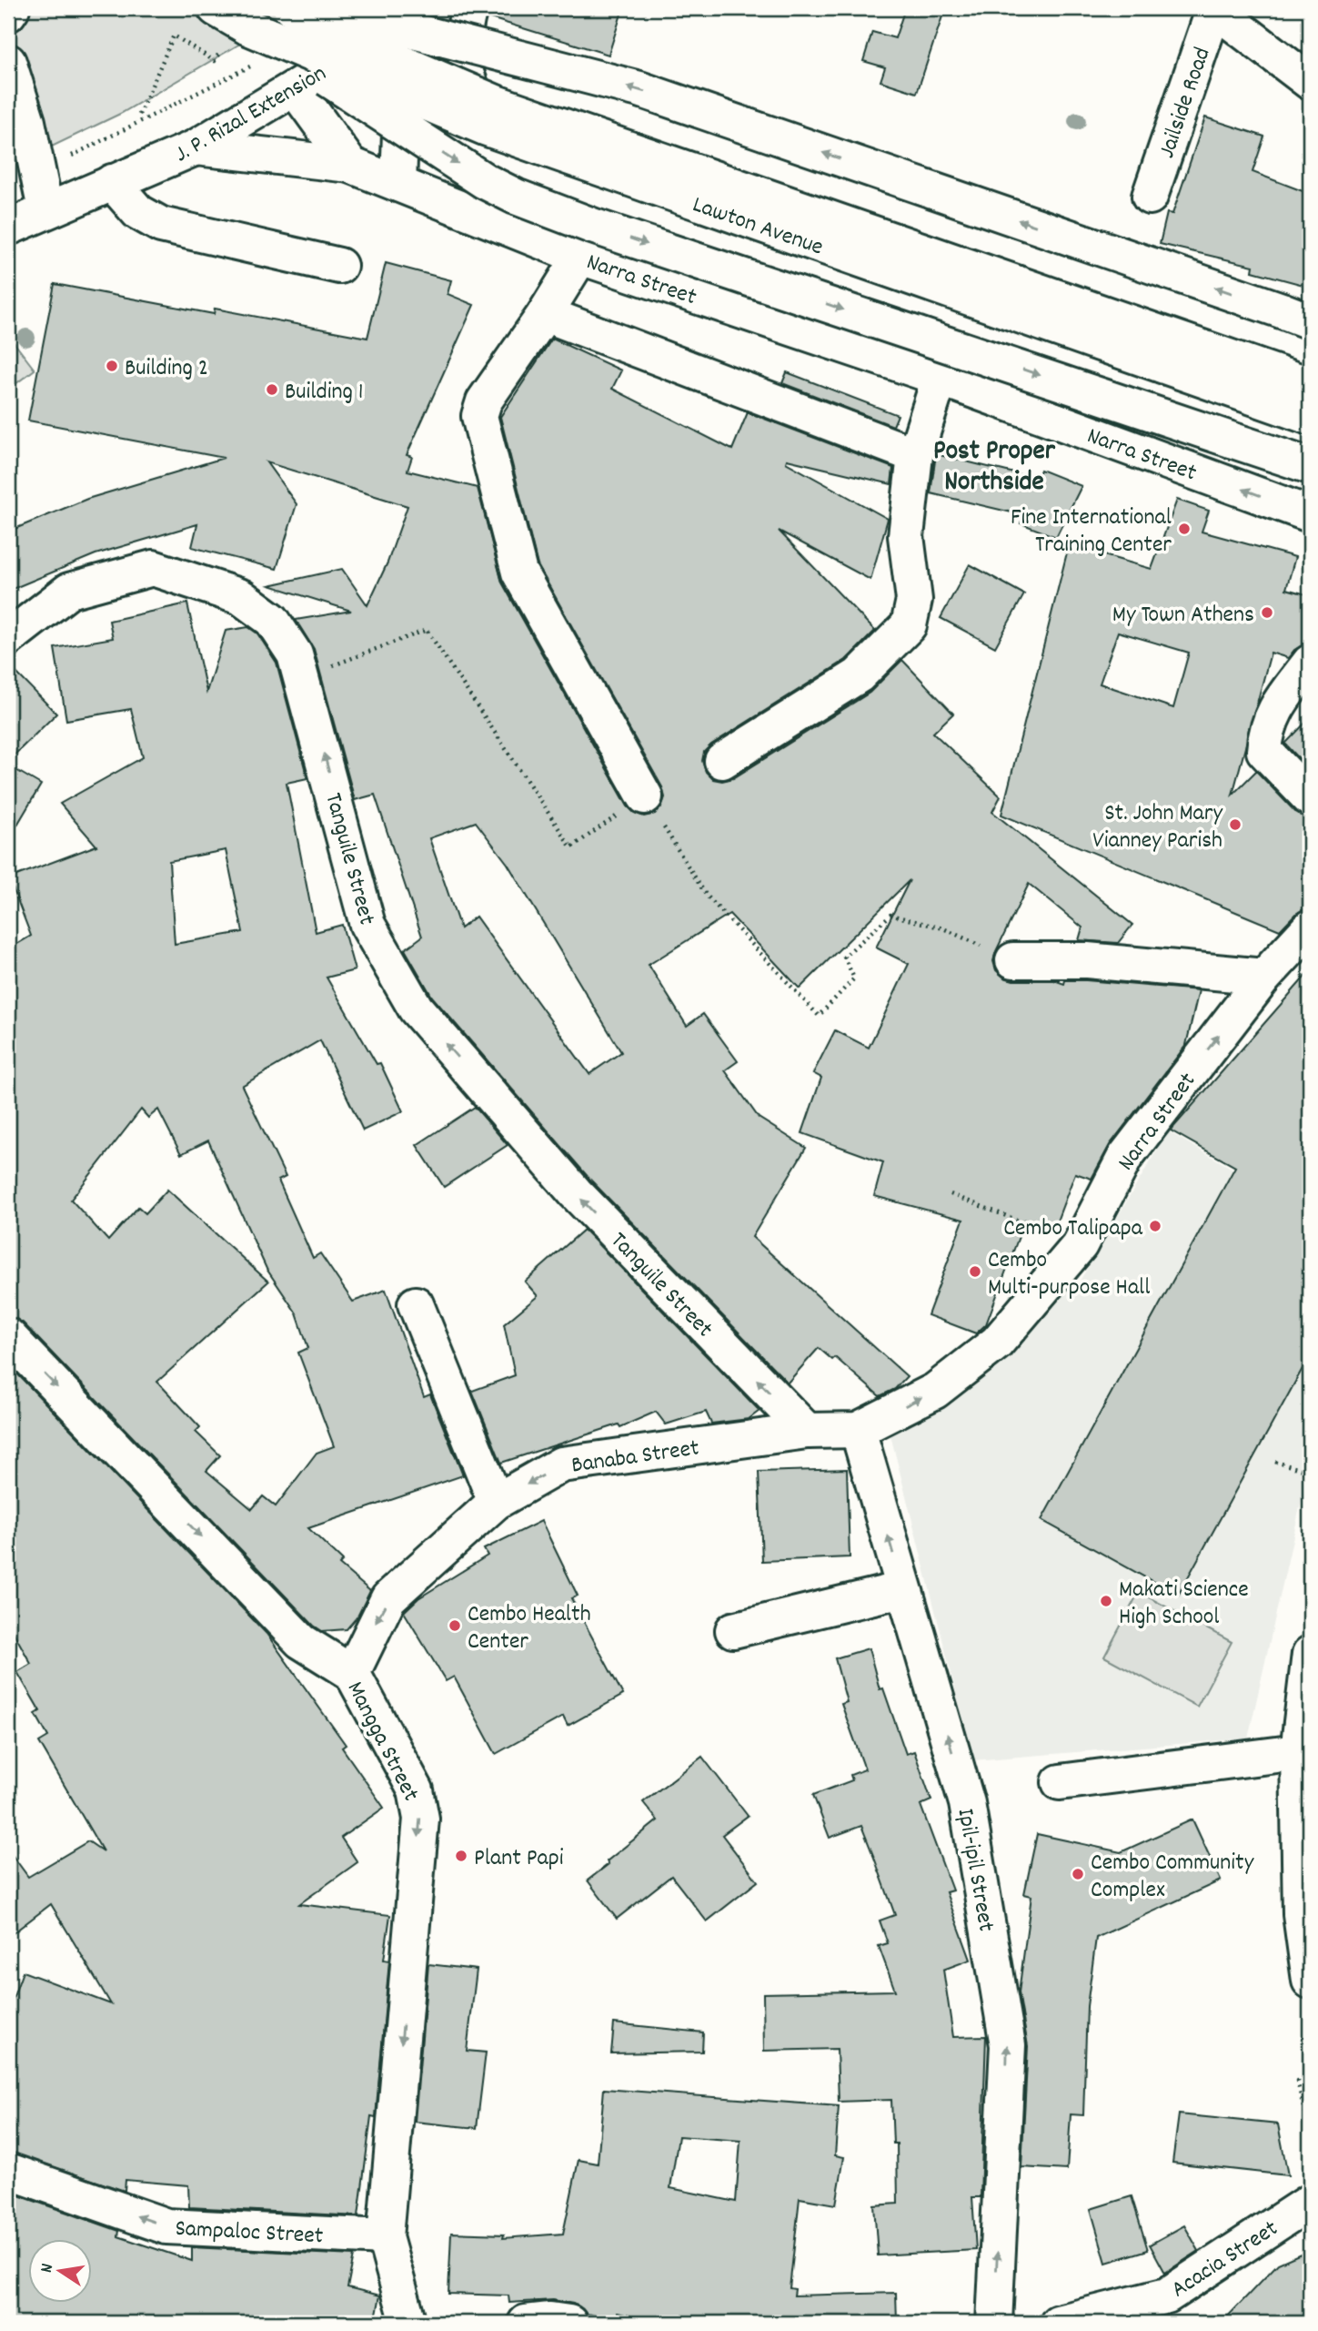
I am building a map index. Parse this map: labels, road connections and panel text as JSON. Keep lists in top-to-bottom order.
{
  "streets": {
    "street": [
      "Jailside Road",
      "J. P. Rizal Extension",
      "Lawton Avenue",
      "Narra Street",
      "Tanguile Street",
      "Banaba Street",
      "Mangga Street",
      "Ipil-ipil Street",
      "Sampaloc Street",
      "Acacia Street"
    ]
  },
  "crossings": [
    ["J. P. Rizal Extension", "Lawton Avenue"],
    ["J. P. Rizal Extension", "Narra Street"],
    ["Narra Street", "Banaba Street"],
    ["Narra Street", "Ipil-ipil Street"],
    ["Tanguile Street", "Banaba Street"],
    ["Banaba Street", "Mangga Street"],
    ["Banaba Street", "Ipil-ipil Street"],
    ["Mangga Street", "Sampaloc Street"]
  ],
  "one_way": [
    "Tanguile Street",
    "Banaba Street",
    "Mangga Street",
    "Ipil-ipil Street",
    "Sampaloc Street"
  ],
  "districts": ["Post Proper Northside"],
  "places": [
    "Building 2",
    "Building 1",
    "Fine International Training Center",
    "My Town Athens",
    "St. John Mary Vianney Parish",
    "Cembo Talipapa",
    "Cembo Multi-purpose Hall",
    "Makati Science High School",
    "Cembo Health Center",
    "Plant Papi",
    "Cembo Community Complex"
  ],
  "north": "left"
}
